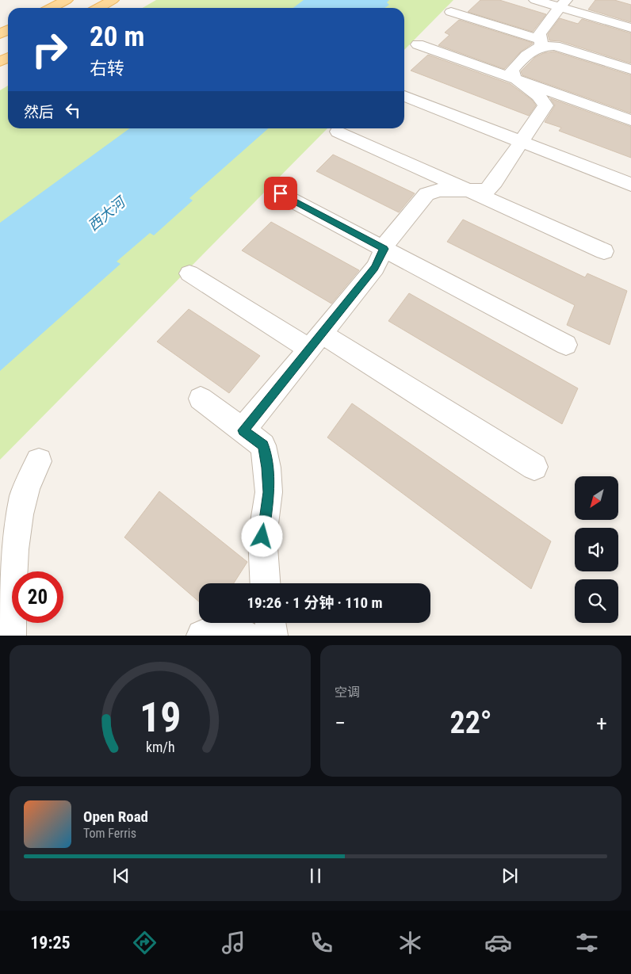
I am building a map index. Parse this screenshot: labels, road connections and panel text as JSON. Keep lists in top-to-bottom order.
{
  "water": ["西大河"],
  "north": "bottom left",
  "page": {
    "turn": ["20 m", "右转"],
    "then": "然后",
    "limit": "20",
    "trip": "19:26 · 1 分钟 · 110 m",
    "tile": "空调",
    "heat": ["−", "22°", "+"],
    "song": ["Open Road", "Tom Ferris"],
    "tabs": "19:25",
    "gauge": ["19", "km/h"]
  }
}
